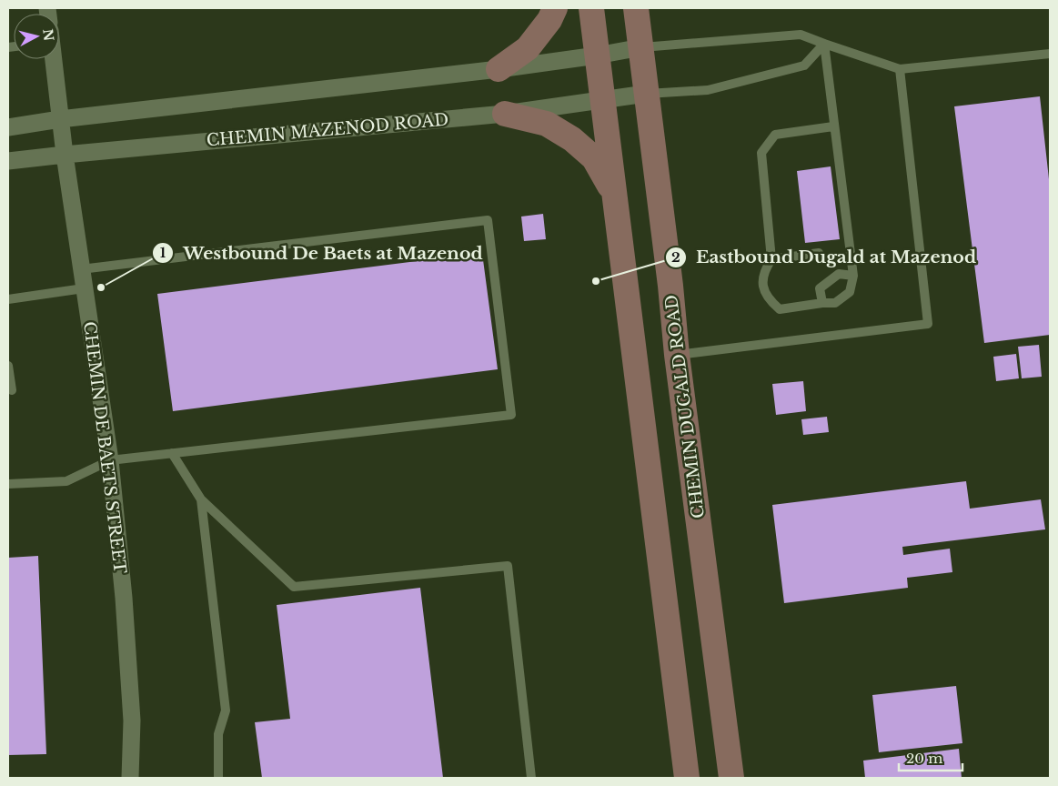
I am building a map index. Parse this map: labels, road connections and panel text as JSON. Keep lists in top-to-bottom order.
{
  "streets": {
    "main road": ["CHEMIN DUGALD ROAD"],
    "street": ["CHEMIN MAZENOD ROAD", "CHEMIN DE BAETS STREET"]
  },
  "crossings": [
    ["CHEMIN MAZENOD ROAD", "CHEMIN DUGALD ROAD"],
    ["CHEMIN MAZENOD ROAD", "CHEMIN DE BAETS STREET"]
  ],
  "places": ["Eastbound Dugald at Mazenod", "Westbound De Baets at Mazenod"],
  "scale_bar": "20 m",
  "north": "right"
}
